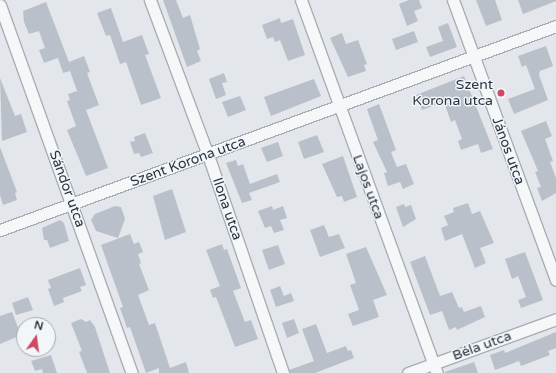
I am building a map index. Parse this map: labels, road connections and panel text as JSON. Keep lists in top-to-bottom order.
{
  "streets": {
    "street": [
      "János utca",
      "Szent Korona utca",
      "Lajos utca",
      "Sándor utca",
      "Ilona utca",
      "Béla utca"
    ]
  },
  "crossings": [
    ["János utca", "Szent Korona utca"],
    ["Szent Korona utca", "Lajos utca"],
    ["Szent Korona utca", "Sándor utca"],
    ["Szent Korona utca", "Ilona utca"],
    ["Lajos utca", "Béla utca"]
  ],
  "places": ["Szent Korona utca"],
  "north": "top"
}
